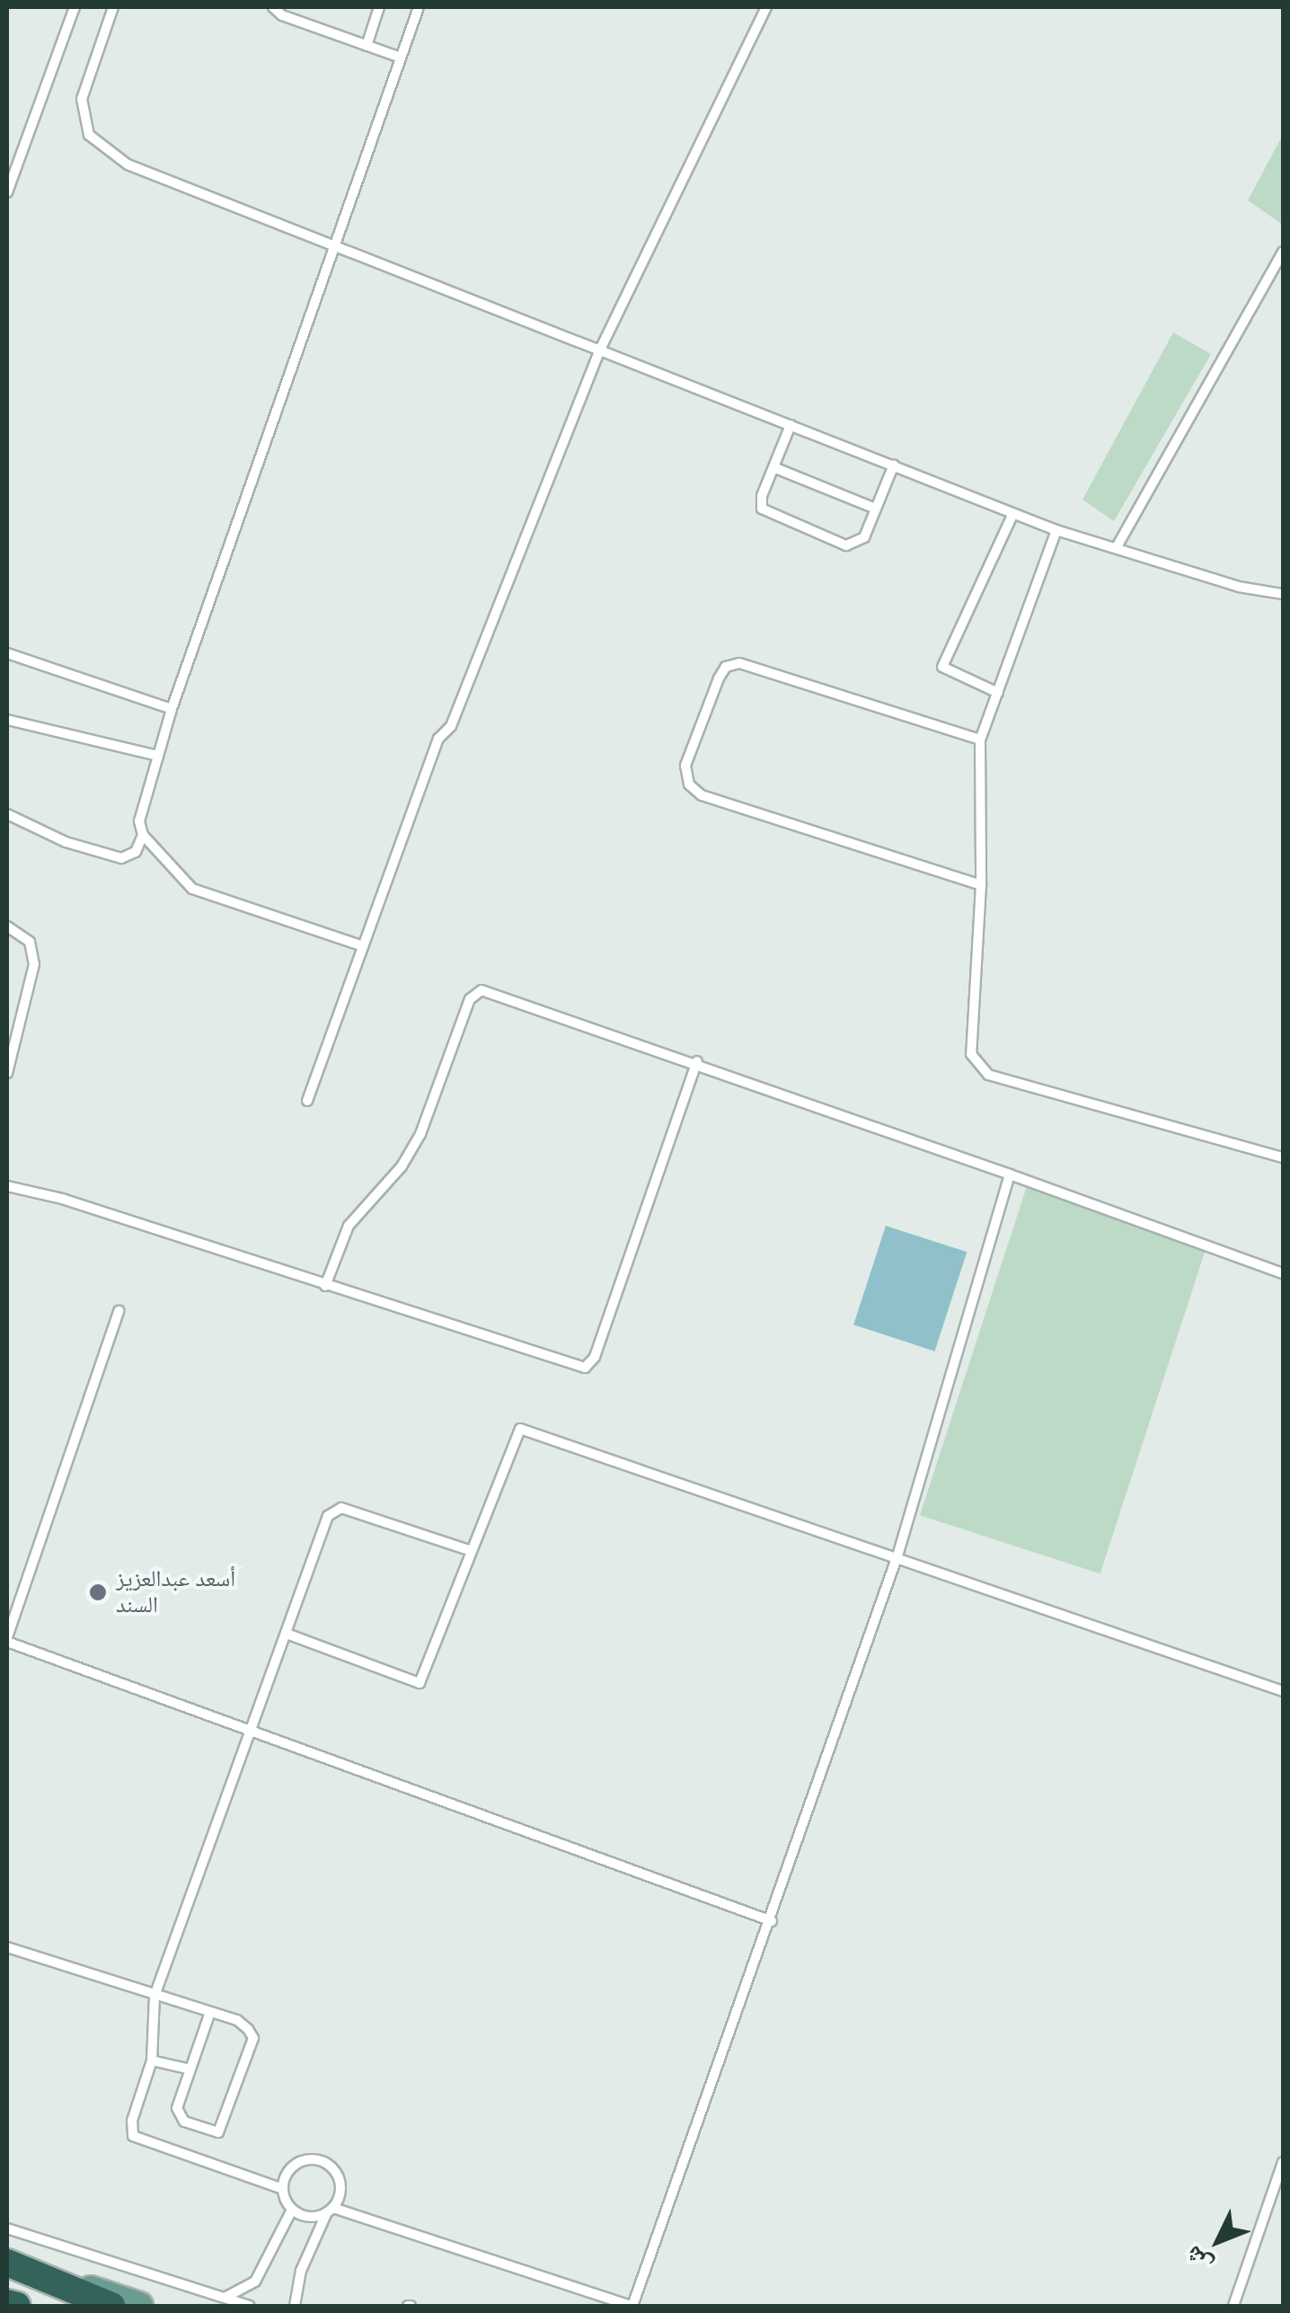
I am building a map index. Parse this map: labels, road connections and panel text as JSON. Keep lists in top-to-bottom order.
{
  "places": ["أسعد عبدالعزيز السند"],
  "north": "bottom left"
}
